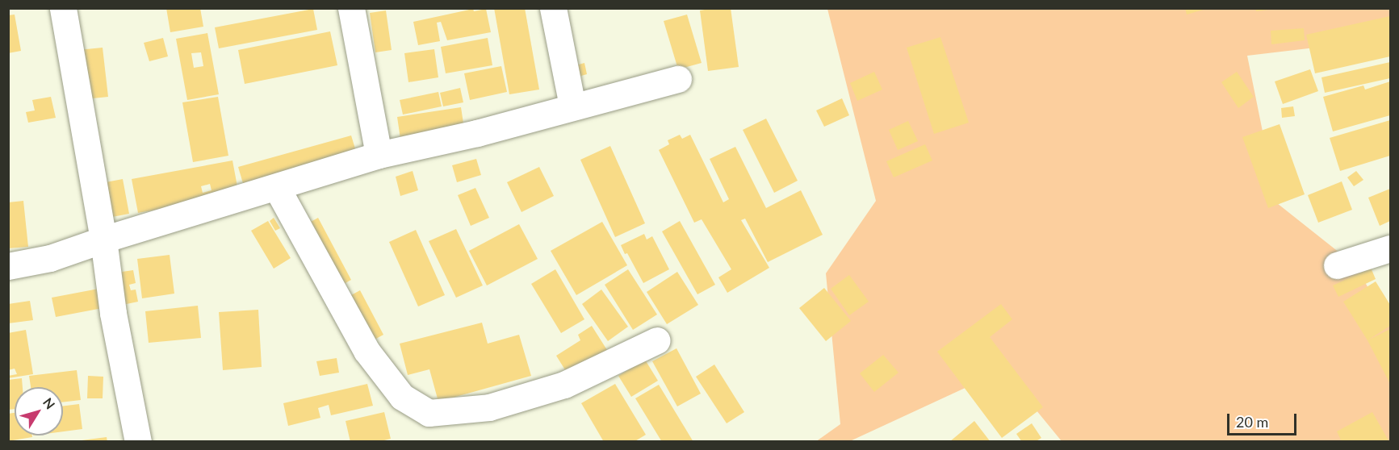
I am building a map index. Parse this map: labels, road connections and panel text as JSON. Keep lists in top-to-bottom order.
{
  "scale_bar": "20 m",
  "north": "top right"
}
